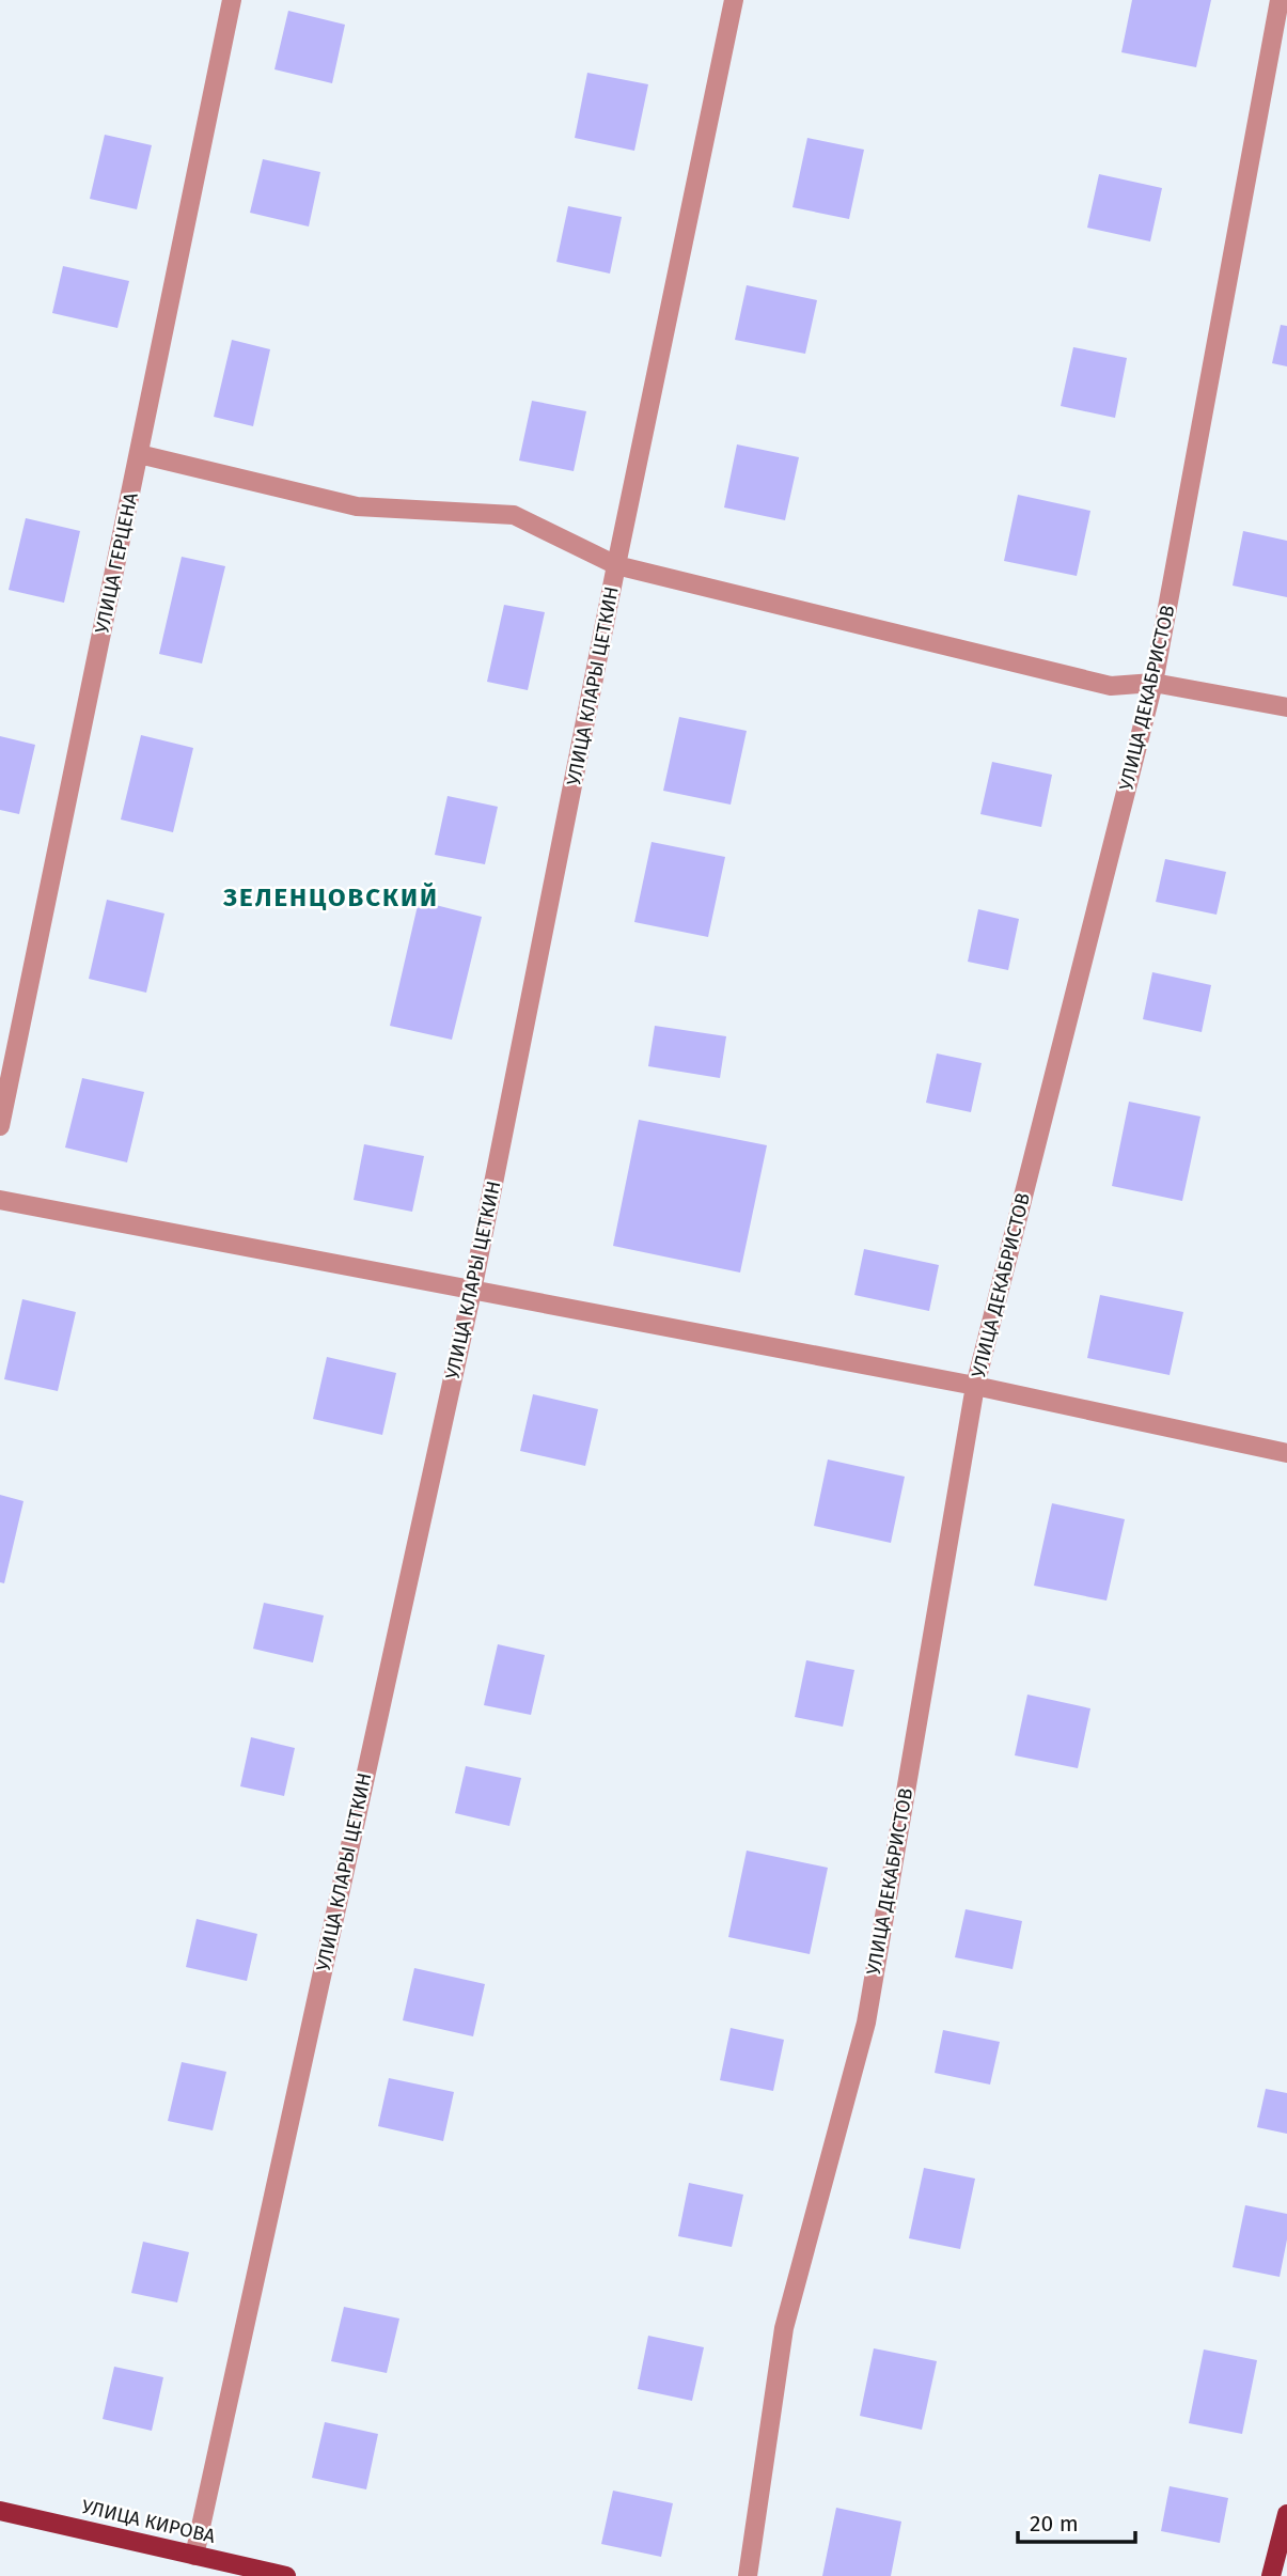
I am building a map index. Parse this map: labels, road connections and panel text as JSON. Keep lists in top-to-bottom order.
{
  "streets": {
    "main road": ["УЛИЦА КИРОВА"],
    "street": ["УЛИЦА ГЕРЦЕНА", "УЛИЦА КЛАРЫ ЦЕТКИН", "УЛИЦА ДЕКАБРИСТОВ"]
  },
  "crossings": [
    ["УЛИЦА КЛАРЫ ЦЕТКИН", "УЛИЦА КИРОВА"]
  ],
  "districts": ["ЗЕЛЕНЦОВСКИЙ"],
  "scale_bar": "20 m"
}
